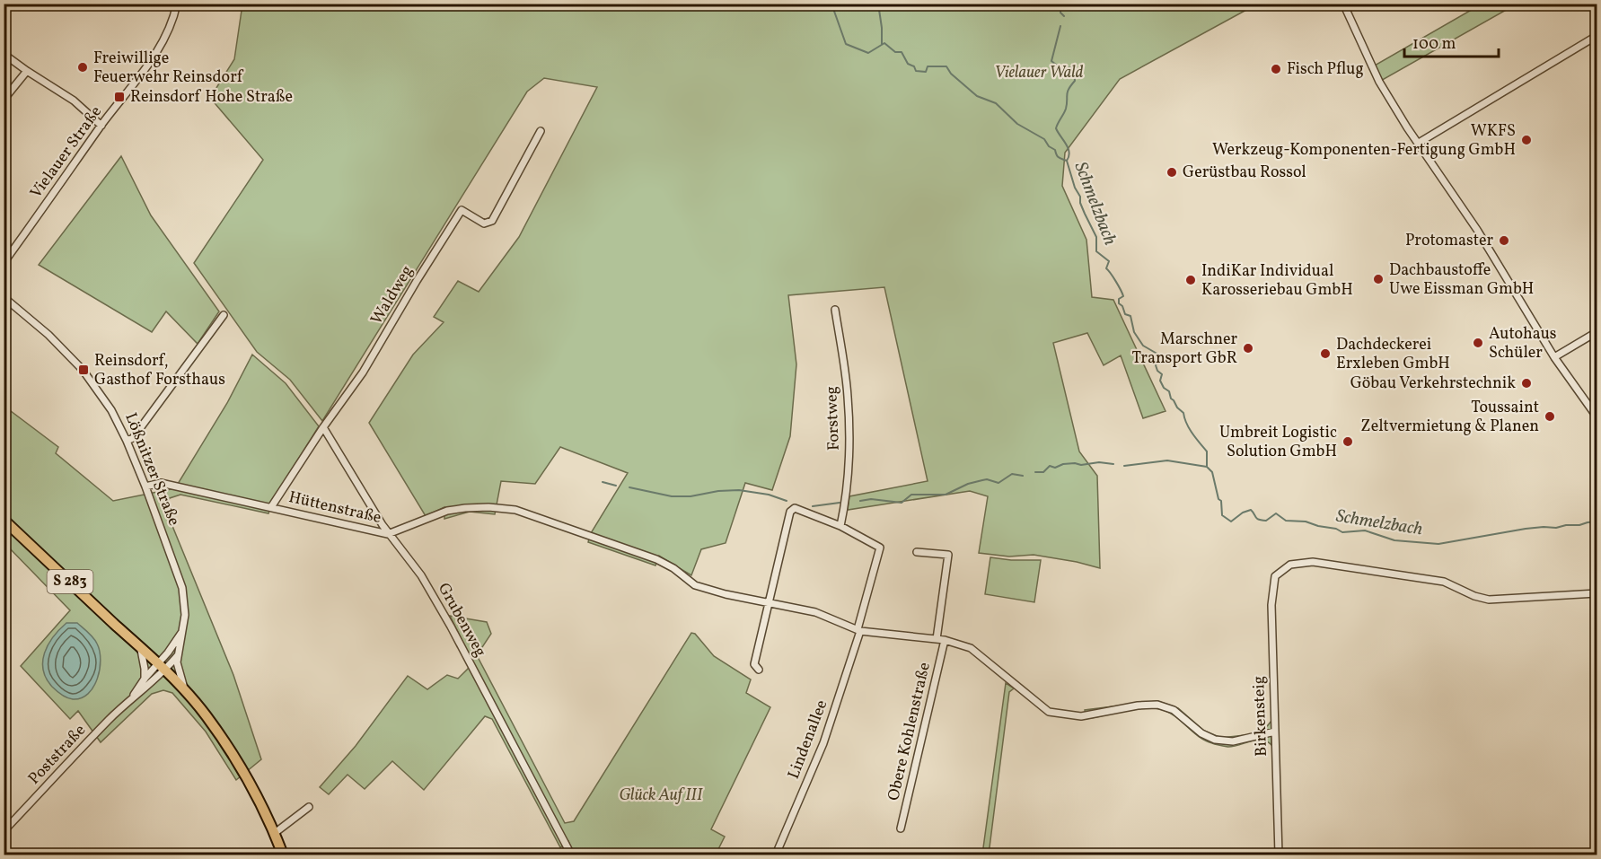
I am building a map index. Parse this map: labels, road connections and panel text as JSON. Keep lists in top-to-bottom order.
{
  "streets": {
    "main road": ["S 283"],
    "street": [
      "Vielauer Straße",
      "Waldweg",
      "Forstweg",
      "Lößnitzer Straße",
      "Hüttenstraße",
      "Grubenweg",
      "Birkensteig",
      "Obere Kohlenstraße",
      "Lindenallee",
      "Poststraße"
    ]
  },
  "crossings": [
    ["Waldweg", "Hüttenstraße"],
    ["Waldweg", "Grubenweg"],
    ["Lößnitzer Straße", "Hüttenstraße"],
    ["Lößnitzer Straße", "S 283"],
    ["Lößnitzer Straße", "Poststraße"],
    ["Hüttenstraße", "Grubenweg"],
    ["Hüttenstraße", "Obere Kohlenstraße"],
    ["S 283", "Poststraße"],
    ["Birkensteig", "Obere Kohlenstraße"],
    ["Obere Kohlenstraße", "Lindenallee"]
  ],
  "water": ["Schmelzbach"],
  "parks": ["Vielauer Wald", "Glück Auf III"],
  "places": {
    "other": [
      "Freiwillige Feuerwehr Reinsdorf",
      "Fisch Pflug",
      "WKFS Werkzeug-Komponenten-Fertigung GmbH",
      "Gerüstbau Rossol",
      "Protomaster",
      "Dachbaustoffe Uwe Eissman GmbH",
      "IndiKar Individual Karosseriebau GmbH",
      "Autohaus Schüler",
      "Marschner Transport GbR",
      "Dachdeckerei Erxleben GmbH",
      "Göbau Verkehrstechnik",
      "Toussaint Zeltvermietung & Planen",
      "Umbreit Logistic Solution GmbH"
    ],
    "transit": ["Reinsdorf Hohe Straße", "Reinsdorf, Gasthof Forsthaus"]
  },
  "scale_bar": "100 m"
}
